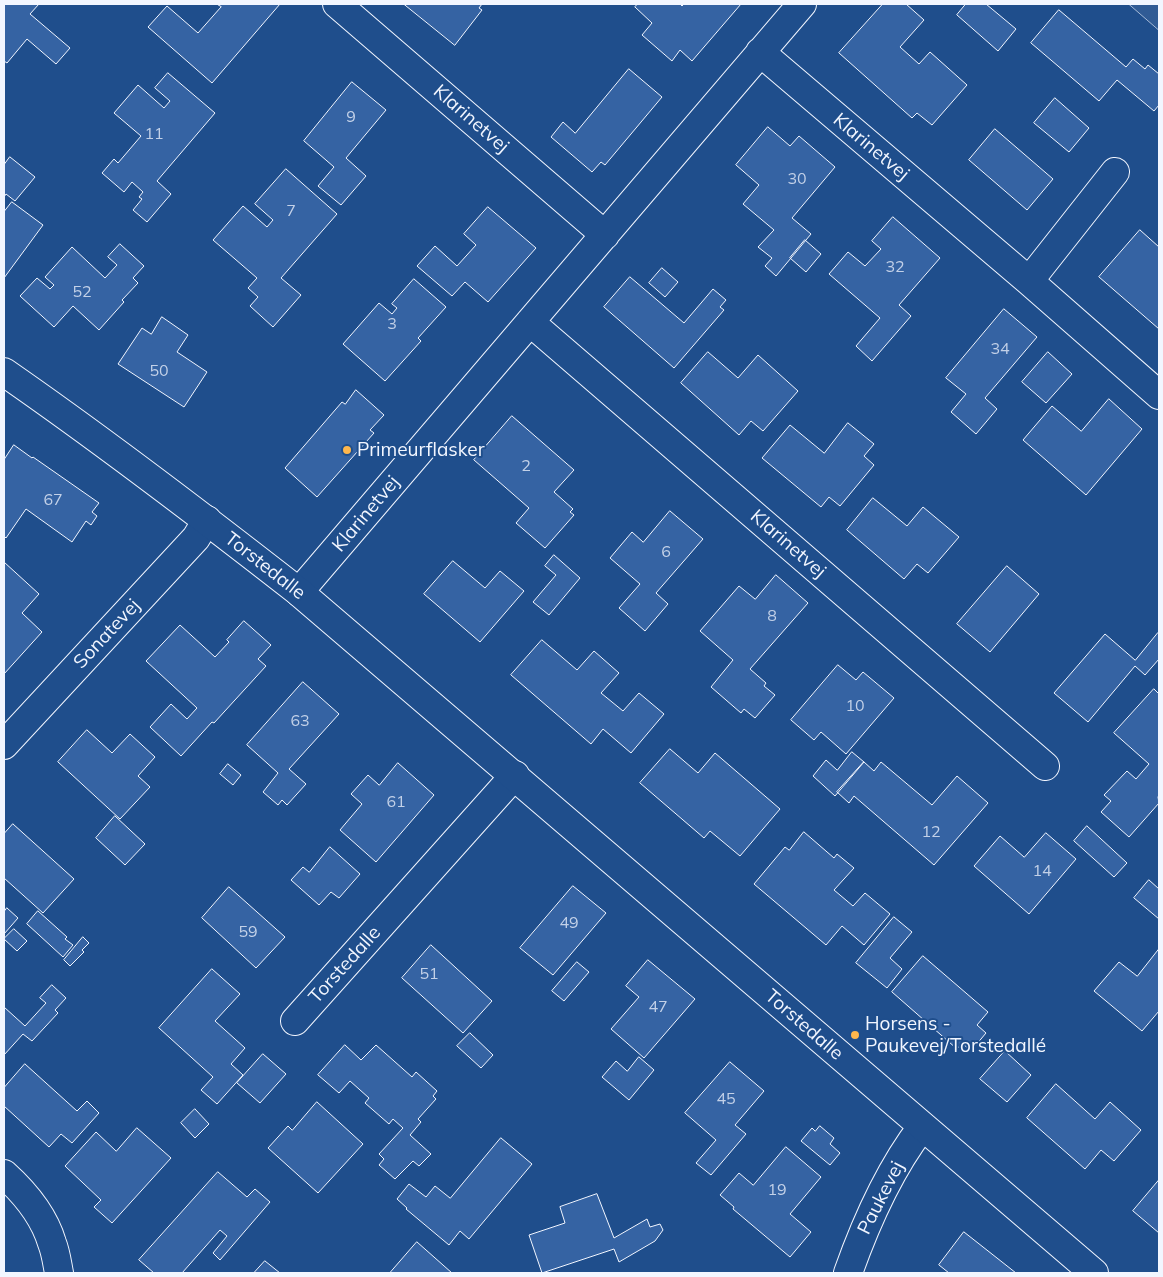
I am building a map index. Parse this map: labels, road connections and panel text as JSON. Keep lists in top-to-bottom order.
{
  "streets": {
    "street": [
      "Klarinetvej",
      "Torstedalle",
      "Sonatevej",
      "Paukevej"
    ]
  },
  "crossings": [
    ["Klarinetvej", "Torstedalle"],
    ["Torstedalle", "Sonatevej"],
    ["Torstedalle", "Paukevej"]
  ],
  "places": ["Primeurflasker", "Horsens - Paukevej/Torstedallé"],
  "house_numbers": [
    "9",
    "11",
    "30",
    "7",
    "32",
    "52",
    "3",
    "34",
    "50",
    "2",
    "67",
    "6",
    "8",
    "10",
    "63",
    "61",
    "12",
    "14",
    "49",
    "59",
    "51",
    "47",
    "45",
    "19"
  ]
}
